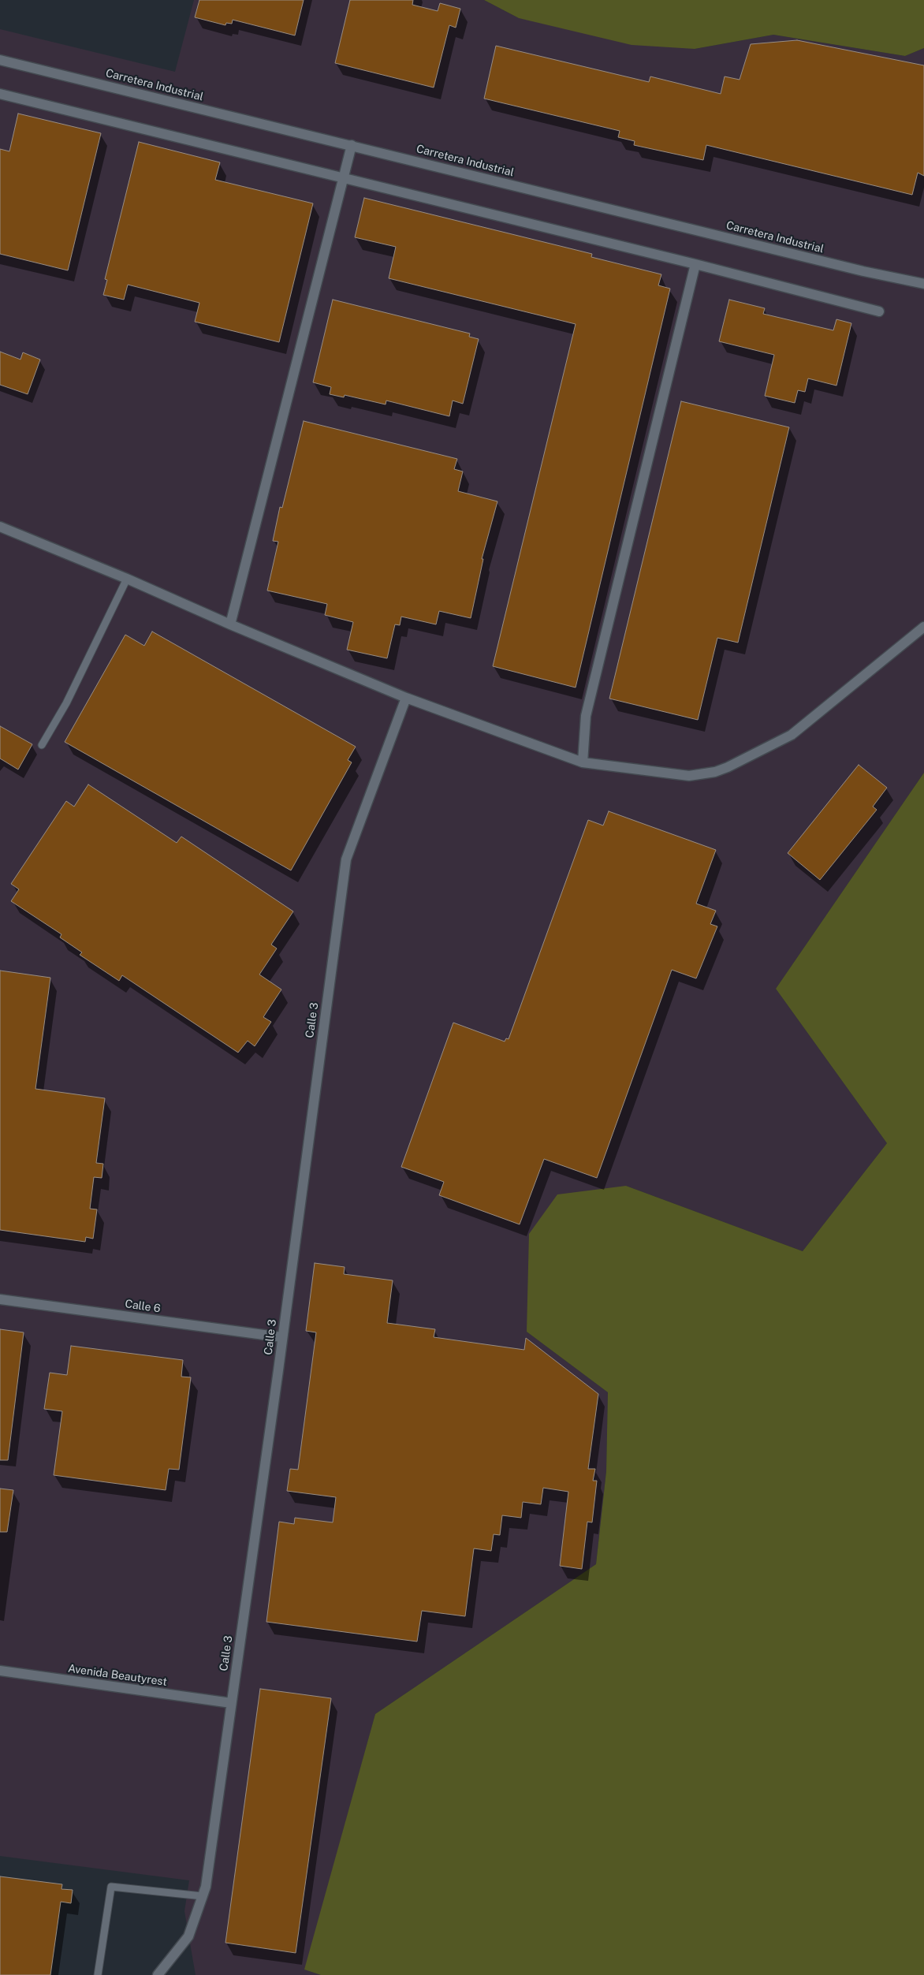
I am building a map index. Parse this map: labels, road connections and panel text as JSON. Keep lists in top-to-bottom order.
{
  "streets": {
    "street": [
      "Carretera Industrial",
      "Calle 3",
      "Calle 6",
      "Avenida Beautyrest"
    ]
  },
  "crossings": [
    ["Calle 3", "Calle 6"],
    ["Calle 3", "Avenida Beautyrest"]
  ]
}
